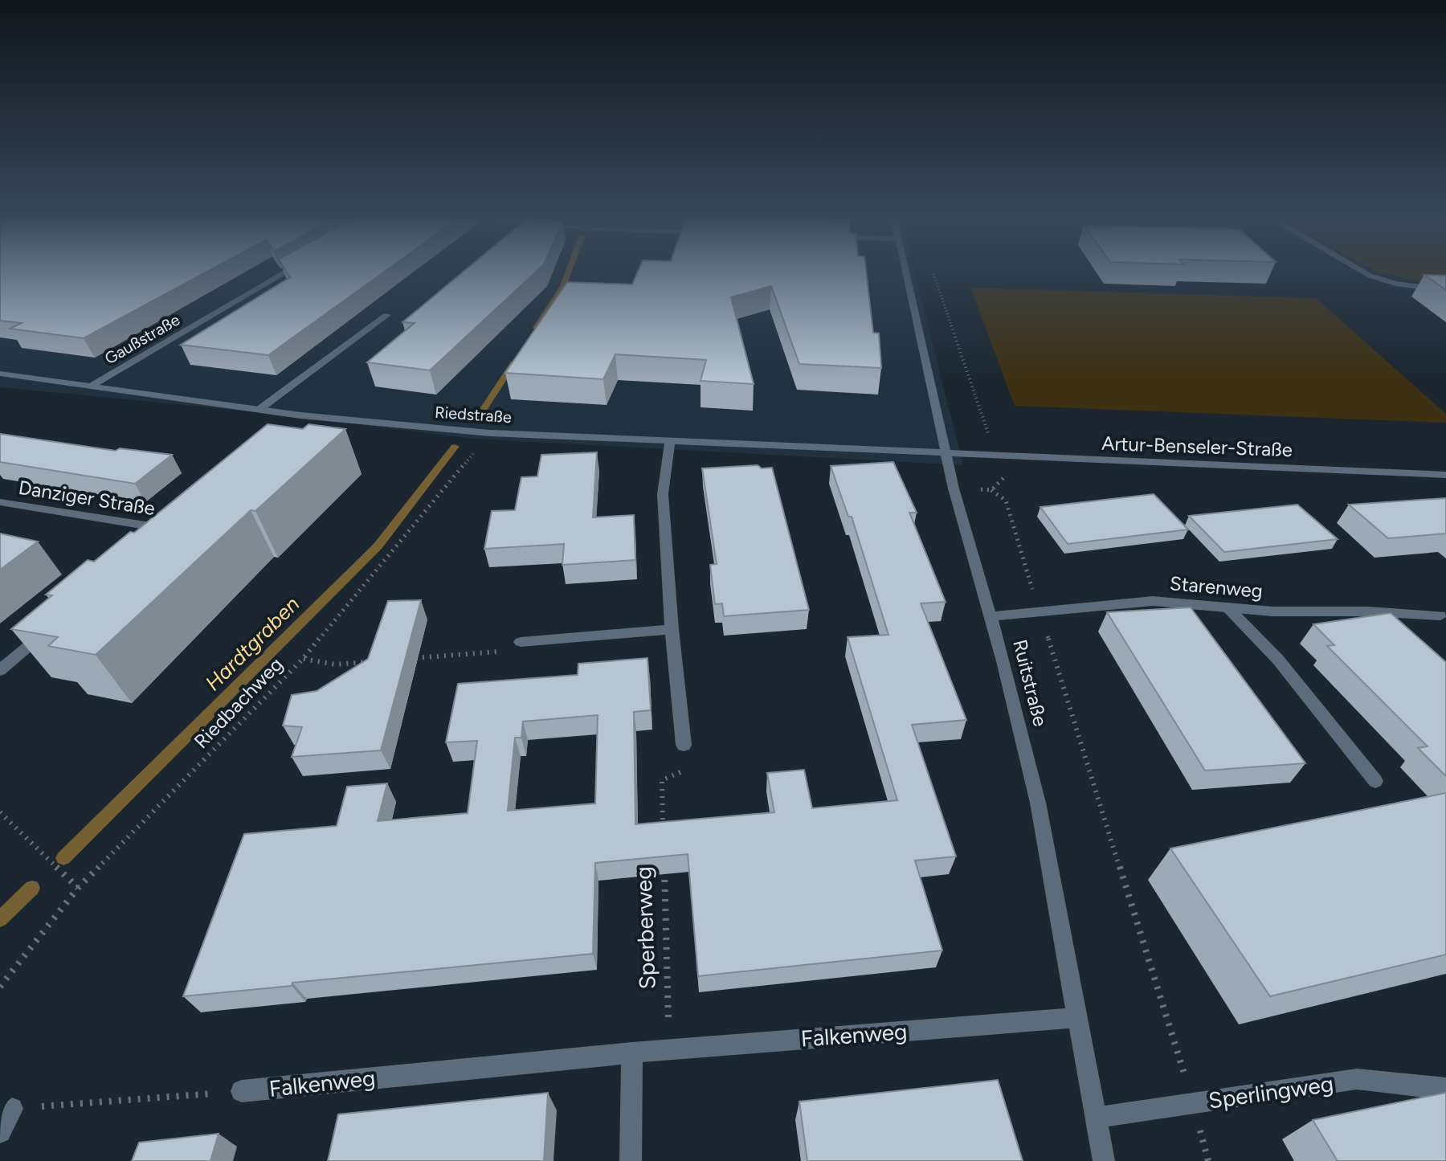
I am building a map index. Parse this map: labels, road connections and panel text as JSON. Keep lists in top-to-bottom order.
{
  "streets": {
    "street": [
      "Gaußstraße",
      "Riedstraße",
      "Artur-Benseler-Straße",
      "Danziger Straße",
      "Starenweg",
      "Ruitstraße",
      "Falkenweg",
      "Sperlingweg"
    ],
    "path": ["Riedbachweg", "Sperberweg"]
  },
  "crossings": [
    ["Gaußstraße", "Riedstraße"],
    ["Riedstraße", "Artur-Benseler-Straße"],
    ["Riedstraße", "Ruitstraße"],
    ["Riedstraße", "Riedbachweg"],
    ["Artur-Benseler-Straße", "Ruitstraße"],
    ["Starenweg", "Ruitstraße"],
    ["Ruitstraße", "Falkenweg"],
    ["Ruitstraße", "Sperlingweg"],
    ["Sperberweg", "Falkenweg"]
  ],
  "water": ["Hardtgraben"]
}
